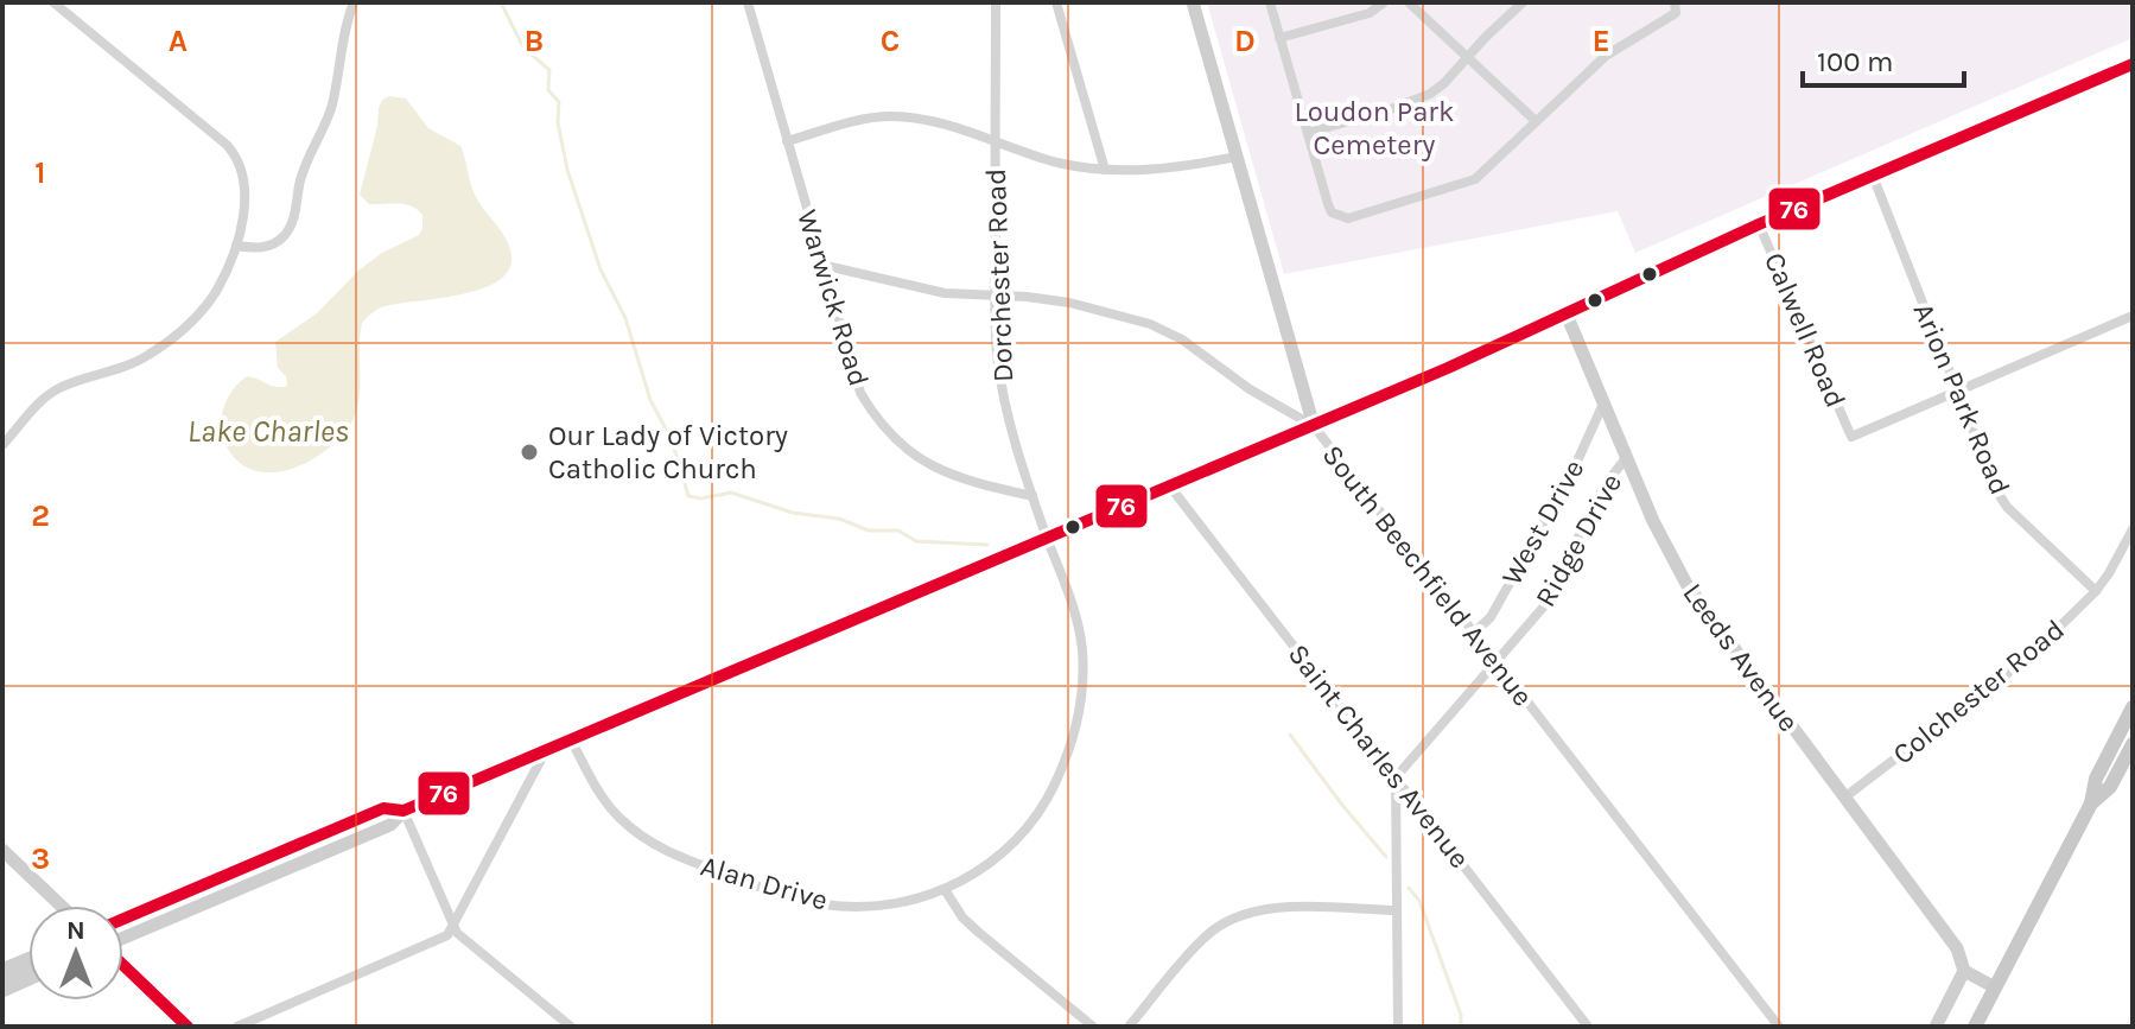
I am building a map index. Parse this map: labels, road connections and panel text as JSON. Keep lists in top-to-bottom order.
{
  "streets": {
    "main road": ["South Beechfield Avenue", "Leeds Avenue"],
    "street": [
      "Dorchester Road",
      "Warwick Road",
      "Calwell Road",
      "Arion Park Road",
      "West Drive",
      "Ridge Drive",
      "Colchester Road",
      "Saint Charles Avenue",
      "Alan Drive"
    ]
  },
  "crossings": [
    ["Dorchester Road", "Warwick Road"],
    ["Dorchester Road", "Alan Drive"],
    ["Calwell Road", "Arion Park Road"],
    ["Arion Park Road", "Colchester Road"],
    ["West Drive", "South Beechfield Avenue"],
    ["West Drive", "Leeds Avenue"],
    ["Ridge Drive", "South Beechfield Avenue"],
    ["Ridge Drive", "Leeds Avenue"],
    ["Ridge Drive", "Saint Charles Avenue"],
    ["Leeds Avenue", "Colchester Road"]
  ],
  "water": ["Lake Charles"],
  "parks": ["Loudon Park Cemetery"],
  "places": ["Our Lady of Victory Catholic Church"],
  "lines": ["transit line 76"],
  "scale_bar": "100 m",
  "north": "top",
  "grid": {
    "columns": [
      "A",
      "B",
      "C",
      "D",
      "E"
    ],
    "rows": ["1", "2", "3"]
  }
}
